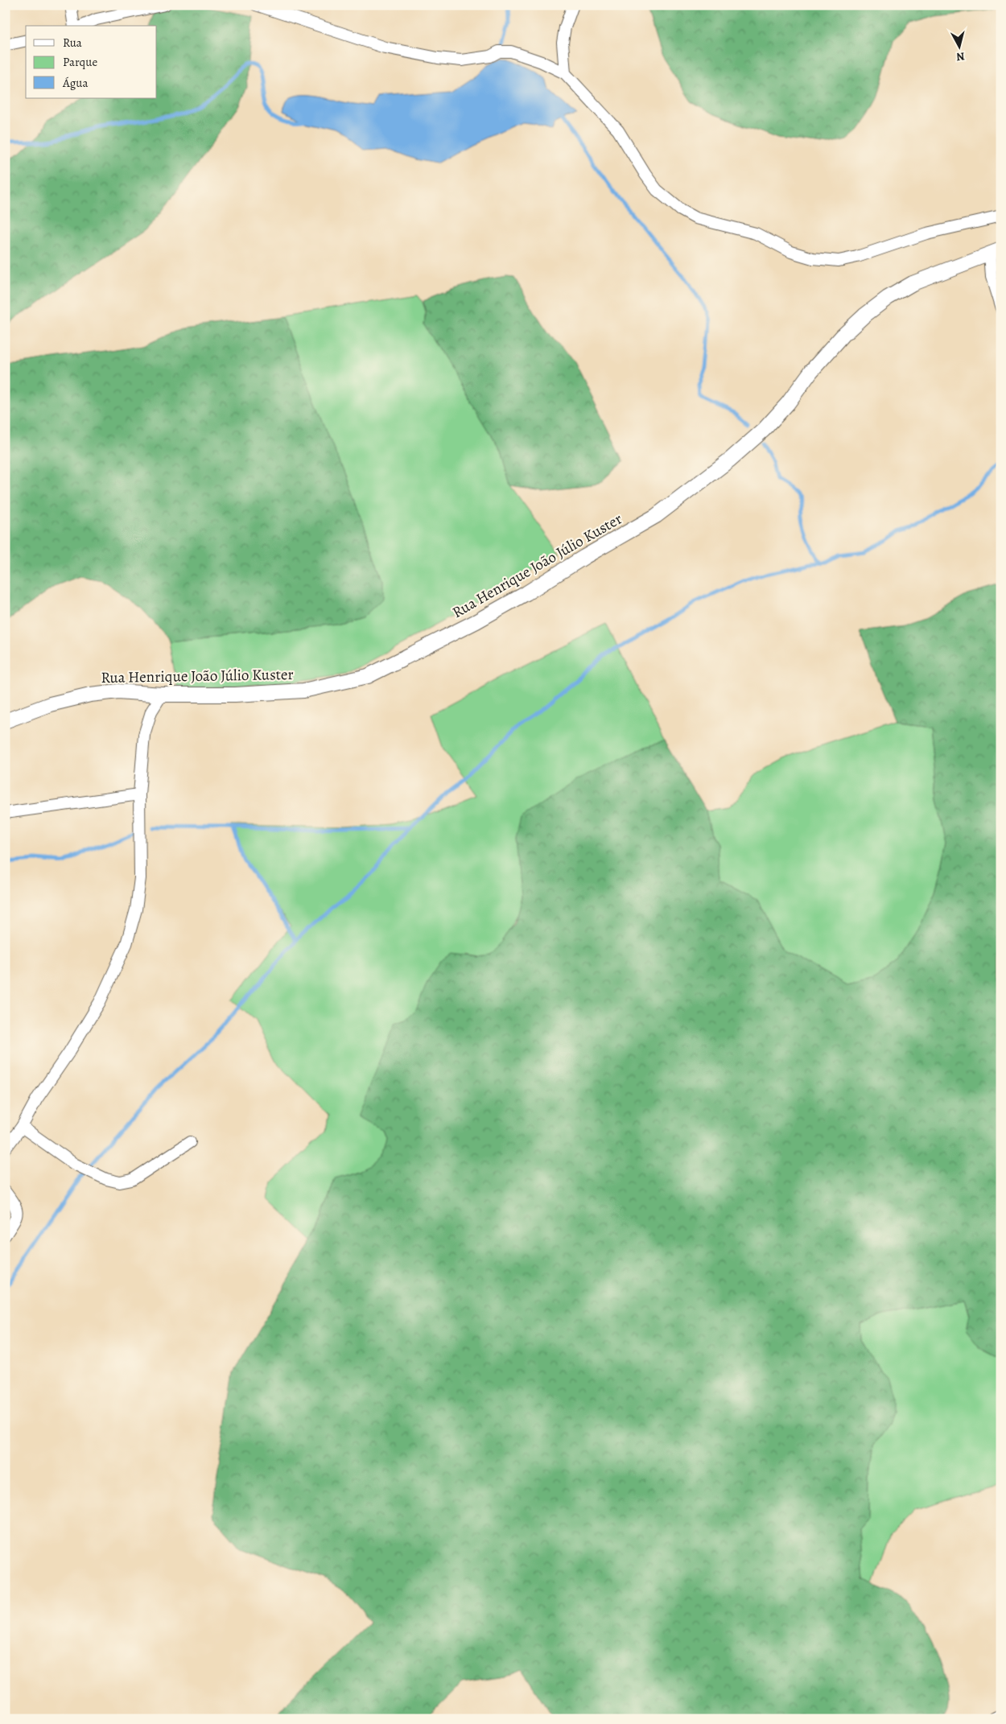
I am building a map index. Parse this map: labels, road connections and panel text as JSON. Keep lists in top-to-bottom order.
{
  "streets": {
    "street": ["Rua Henrique João Júlio Kuster"]
  },
  "legend": ["Rua", "Parque", "Água"],
  "north": "bottom"
}
